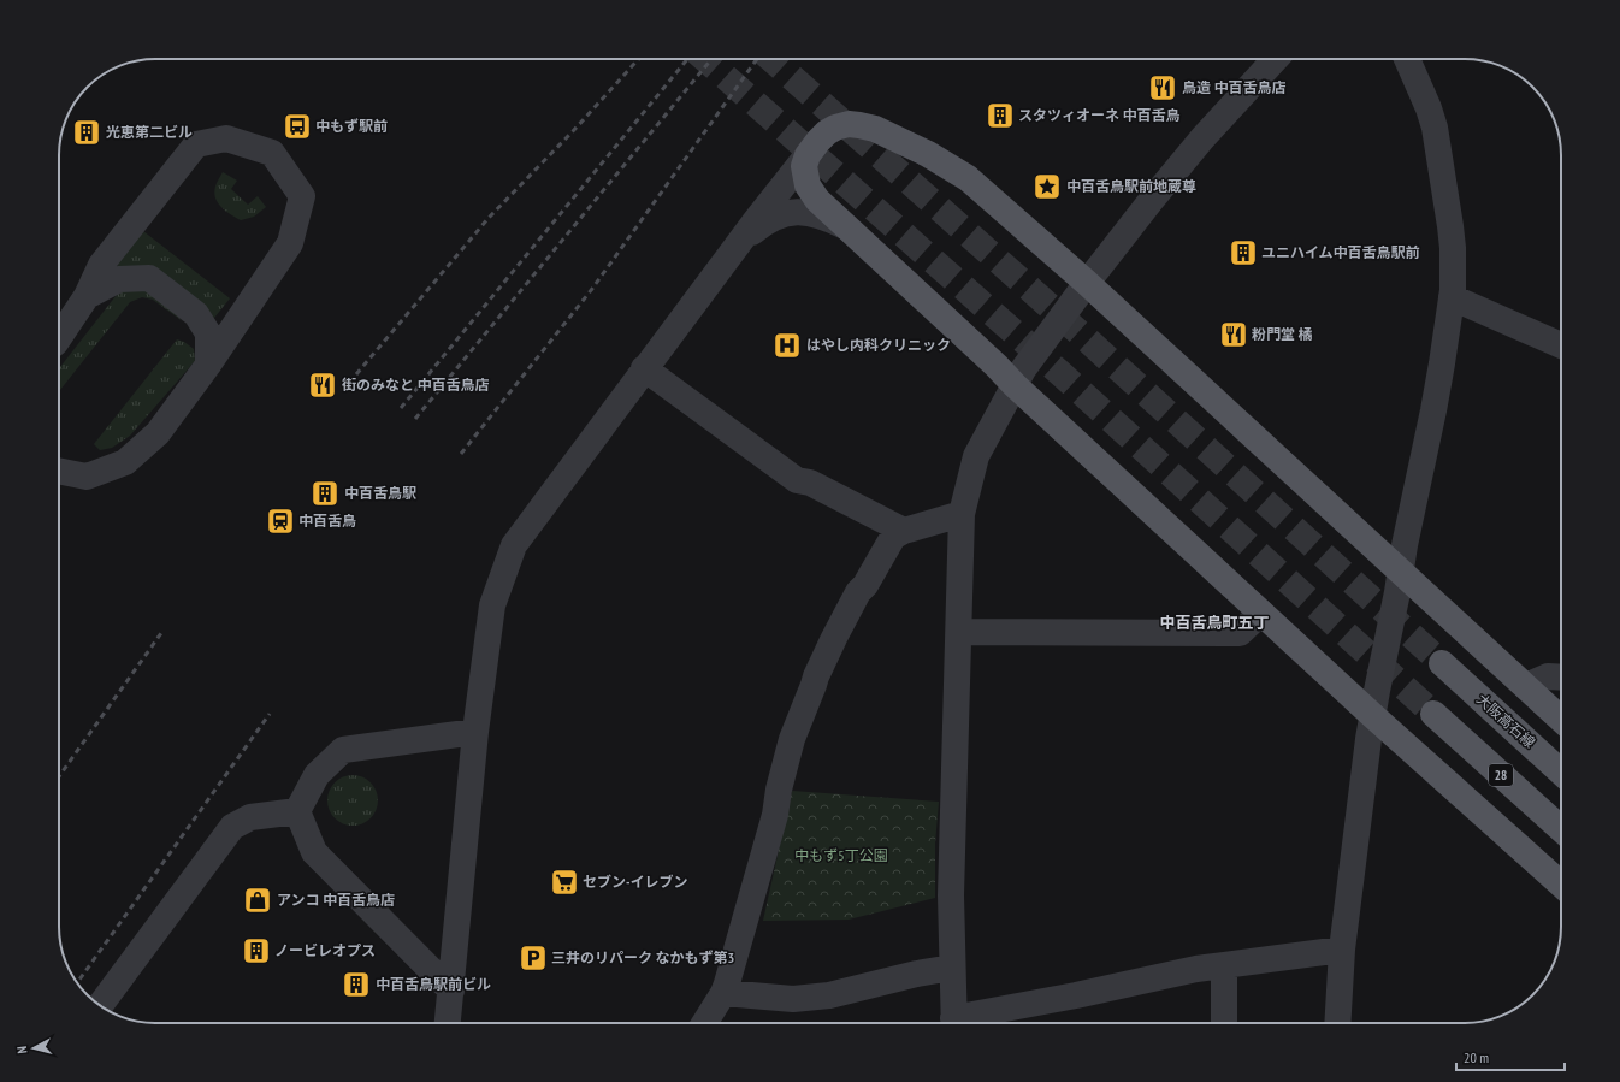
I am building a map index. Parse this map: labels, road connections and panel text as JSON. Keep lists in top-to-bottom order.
{
  "streets": {
    "main road": ["大阪高石線", "28"]
  },
  "districts": ["中百舌鳥町五丁"],
  "parks": ["中もず5丁公園"],
  "places": {
    "restaurant": ["鳥造 中百舌鳥店", "粉門堂 橘", "街のみなと 中百舌鳥店"],
    "building": [
      "スタツィオーネ 中百舌鳥",
      "光恵第二ビル",
      "ユニハイム中百舌鳥駅前",
      "中百舌鳥駅",
      "ノービレオプス",
      "中百舌鳥駅前ビル"
    ],
    "bus stop": ["中もず駅前"],
    "place": ["中百舌鳥駅前地蔵尊"],
    "hospital": ["はやし内科クリニック"],
    "station": ["中百舌鳥"],
    "supermarket": ["セブン-イレブン"],
    "shop": ["アンコ 中百舌鳥店"],
    "parking": ["三井のリパーク なかもず第3"]
  },
  "scale_bar": "20 m",
  "north": "left"
}
